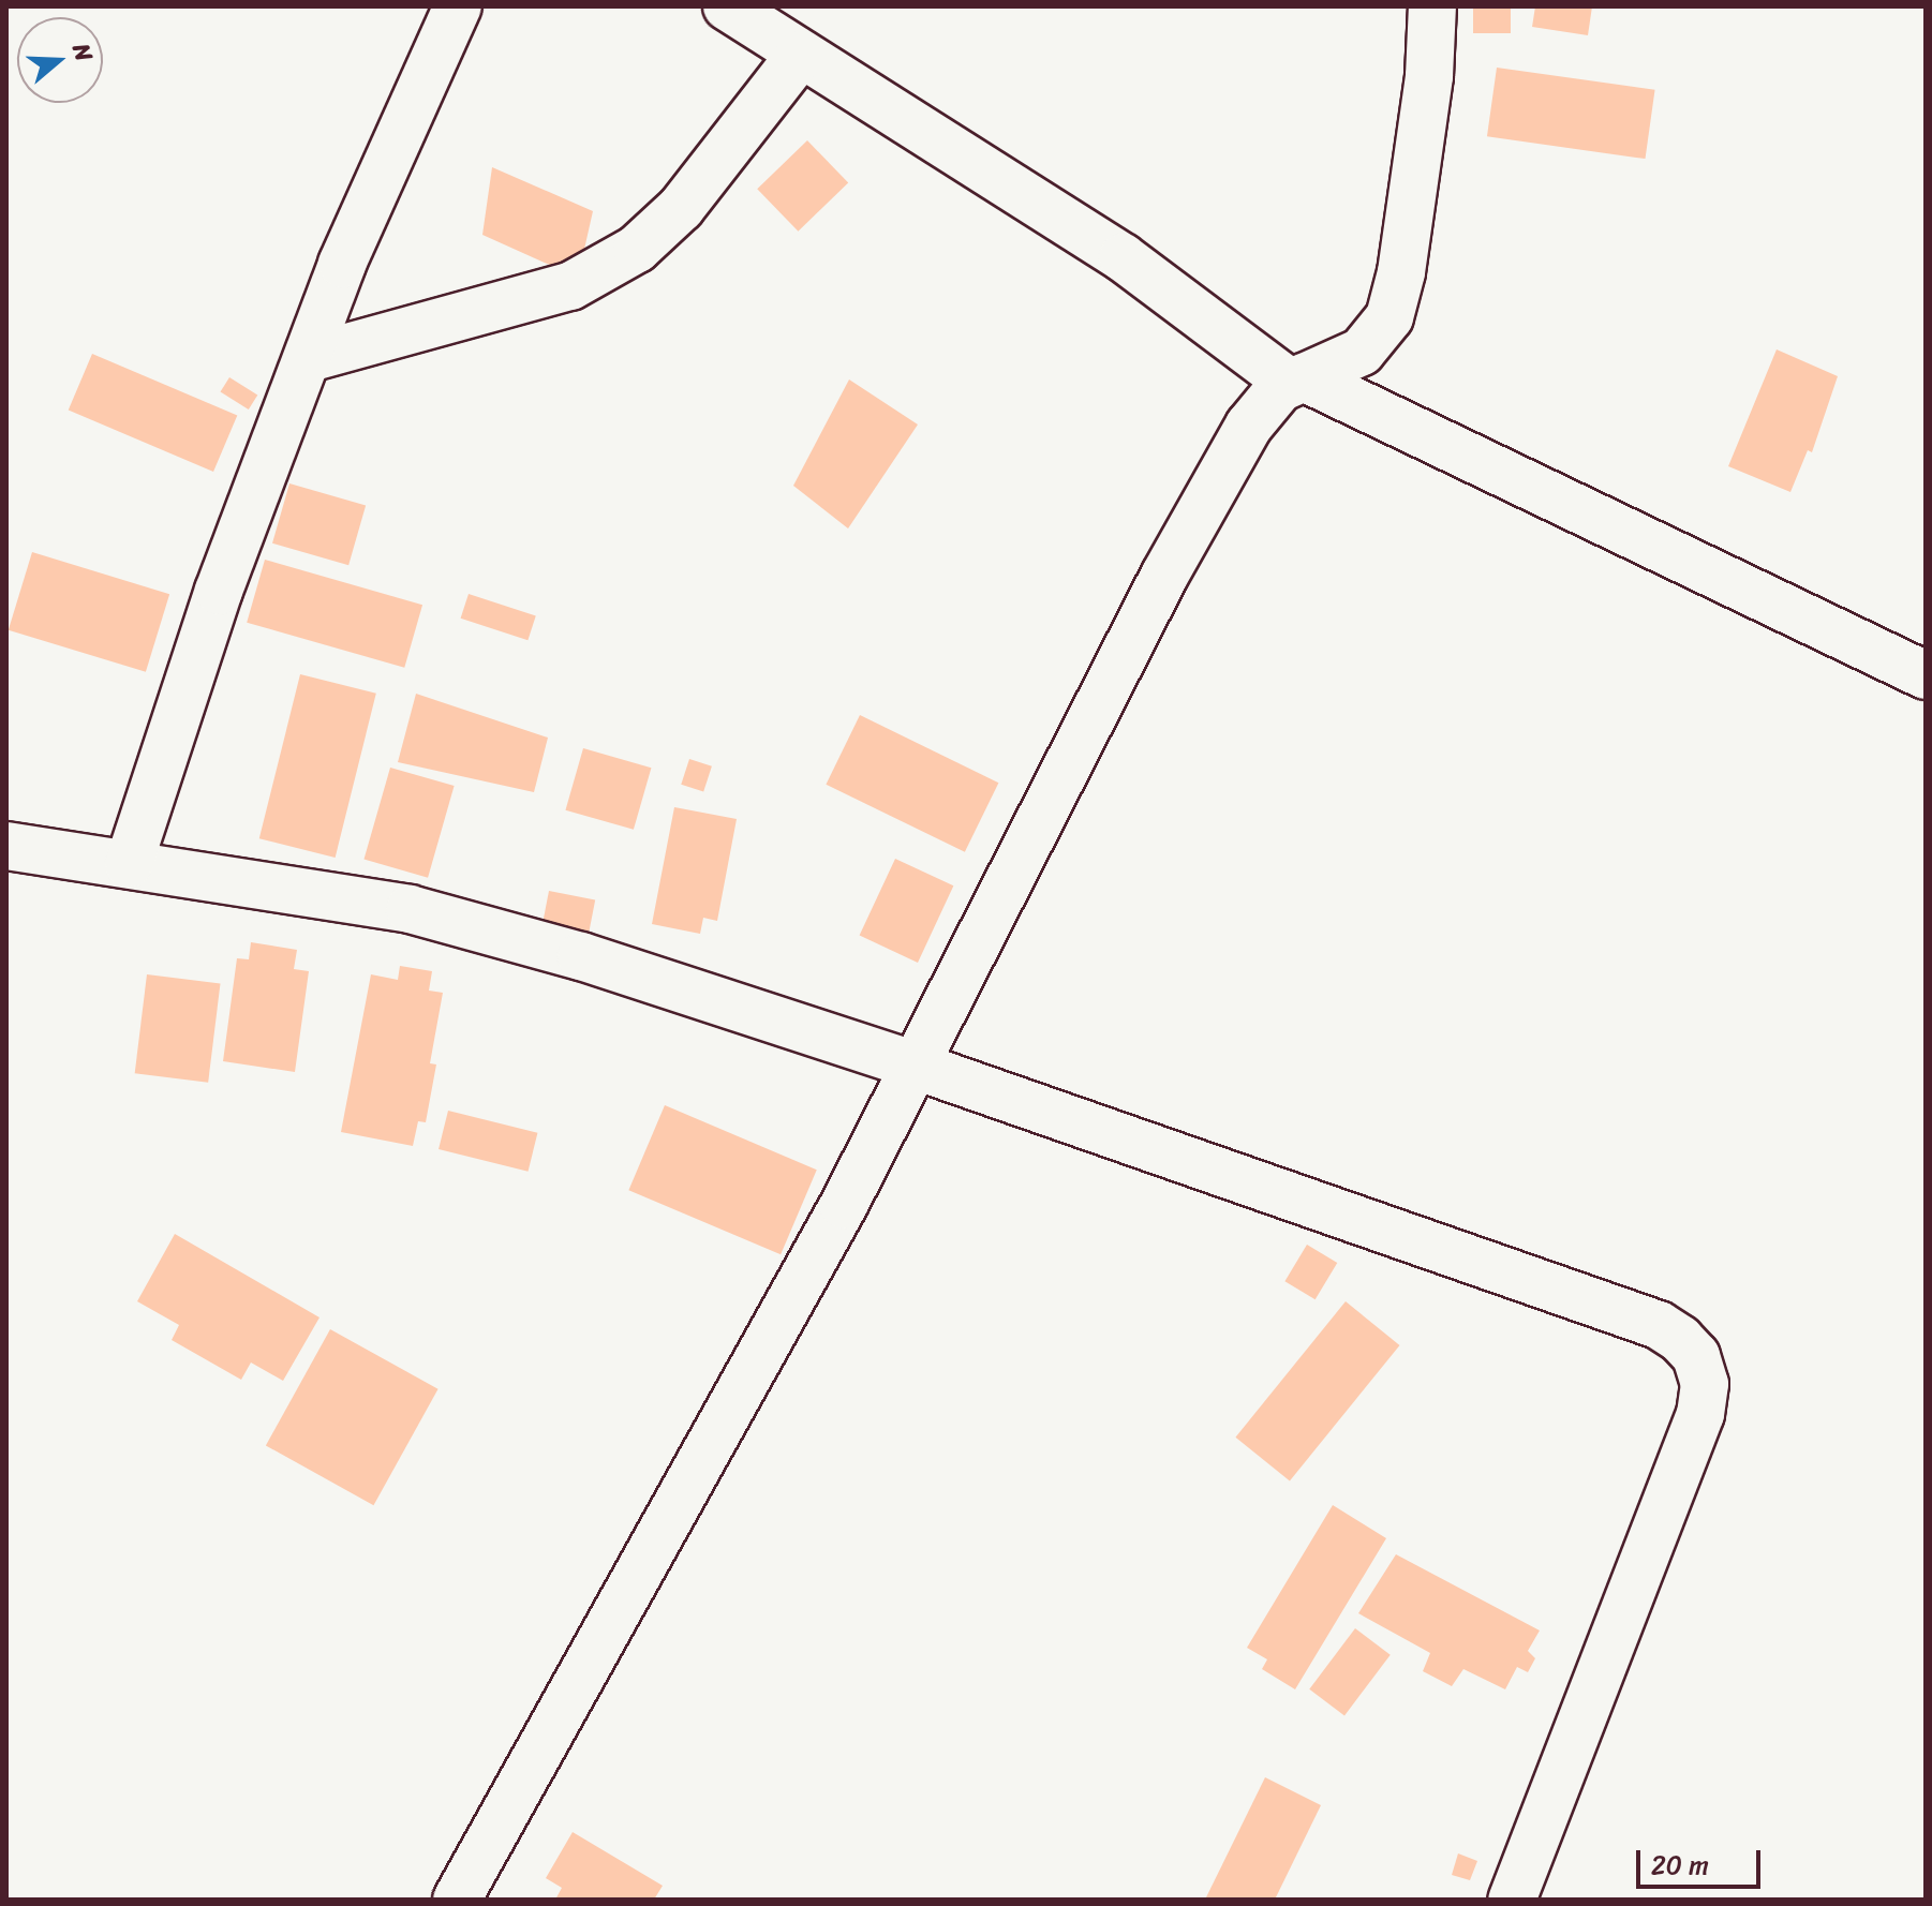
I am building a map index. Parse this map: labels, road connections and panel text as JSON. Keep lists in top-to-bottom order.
{
  "scale_bar": "20 m",
  "north": "right"
}
